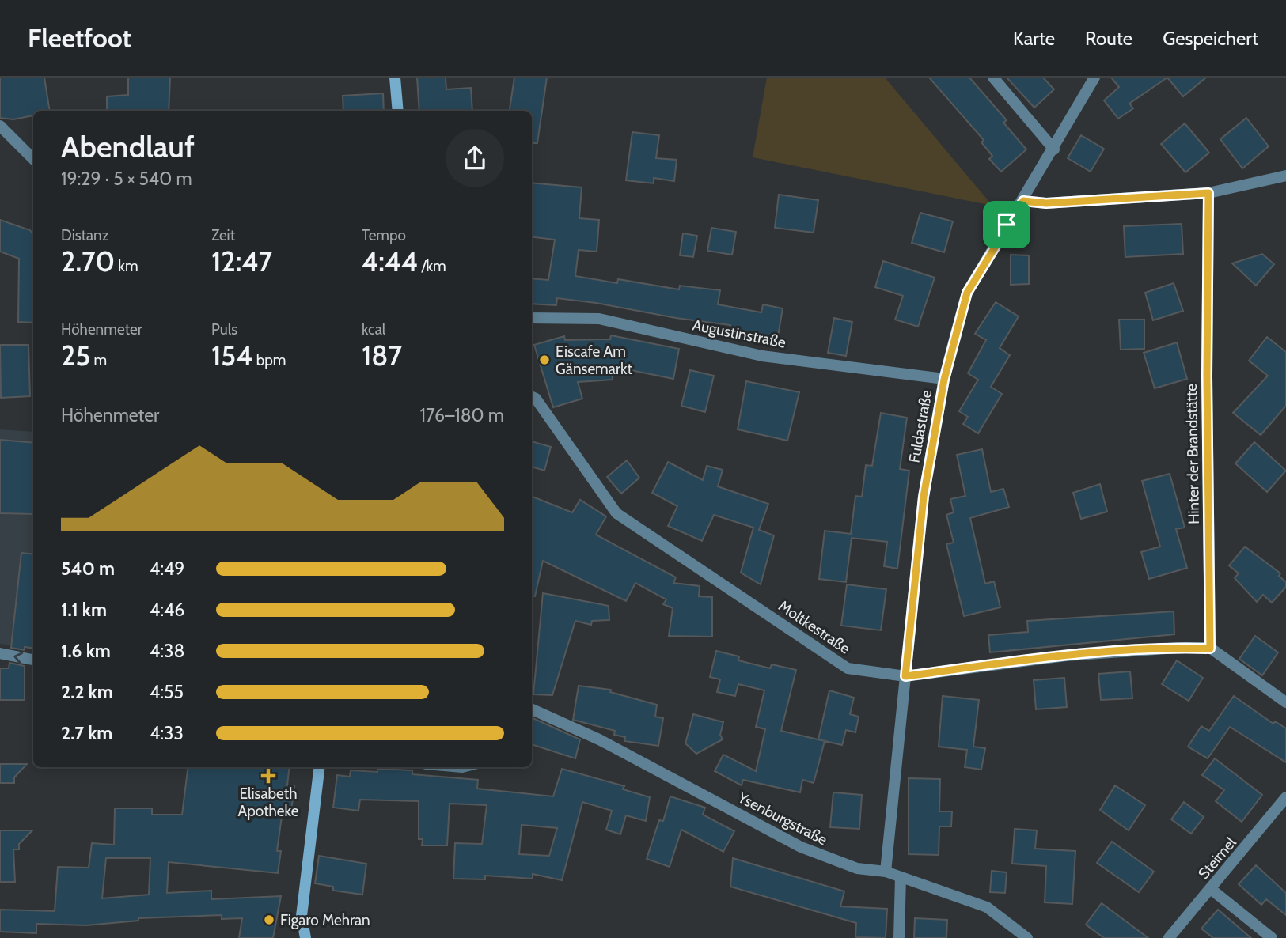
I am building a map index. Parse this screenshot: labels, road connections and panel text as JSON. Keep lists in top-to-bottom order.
{
  "streets": {
    "street": [
      "Augustinstraße",
      "Fuldastraße",
      "Hinter der Brandstätte",
      "Moltkestraße",
      "Ysenburgstraße",
      "Steimel"
    ]
  },
  "crossings": [
    ["Augustinstraße", "Fuldastraße"],
    ["Fuldastraße", "Moltkestraße"],
    ["Fuldastraße", "Ysenburgstraße"],
    ["Hinter der Brandstätte", "Moltkestraße"]
  ],
  "places": {
    "other": ["Eiscafe Am Gänsemarkt", "Figaro Mehran"],
    "health": ["Elisabeth Apotheke"]
  },
  "page": {
    "header": "Fleetfoot",
    "nav": ["Karte", "Route", "Gespeichert"],
    "heading": ["Abendlauf", "19:29 · 5 × 540 m"],
    "stats": [
      ["Distanz", "2.70 km"],
      ["Zeit", "12:47"],
      ["Tempo", "4:44 /km"],
      ["Höhenmeter", "25 m"],
      ["Puls", "154 bpm"],
      ["kcal", "187"]
    ],
    "chart": ["Höhenmeter", "176–180 m"],
    "list": [
      {
        "name": "540 m",
        "note": "4:49"
      },
      {
        "name": "1.1 km",
        "note": "4:46"
      },
      {
        "name": "1.6 km",
        "note": "4:38"
      },
      {
        "name": "2.2 km",
        "note": "4:55"
      },
      {
        "name": "2.7 km",
        "note": "4:33"
      }
    ]
  }
}
